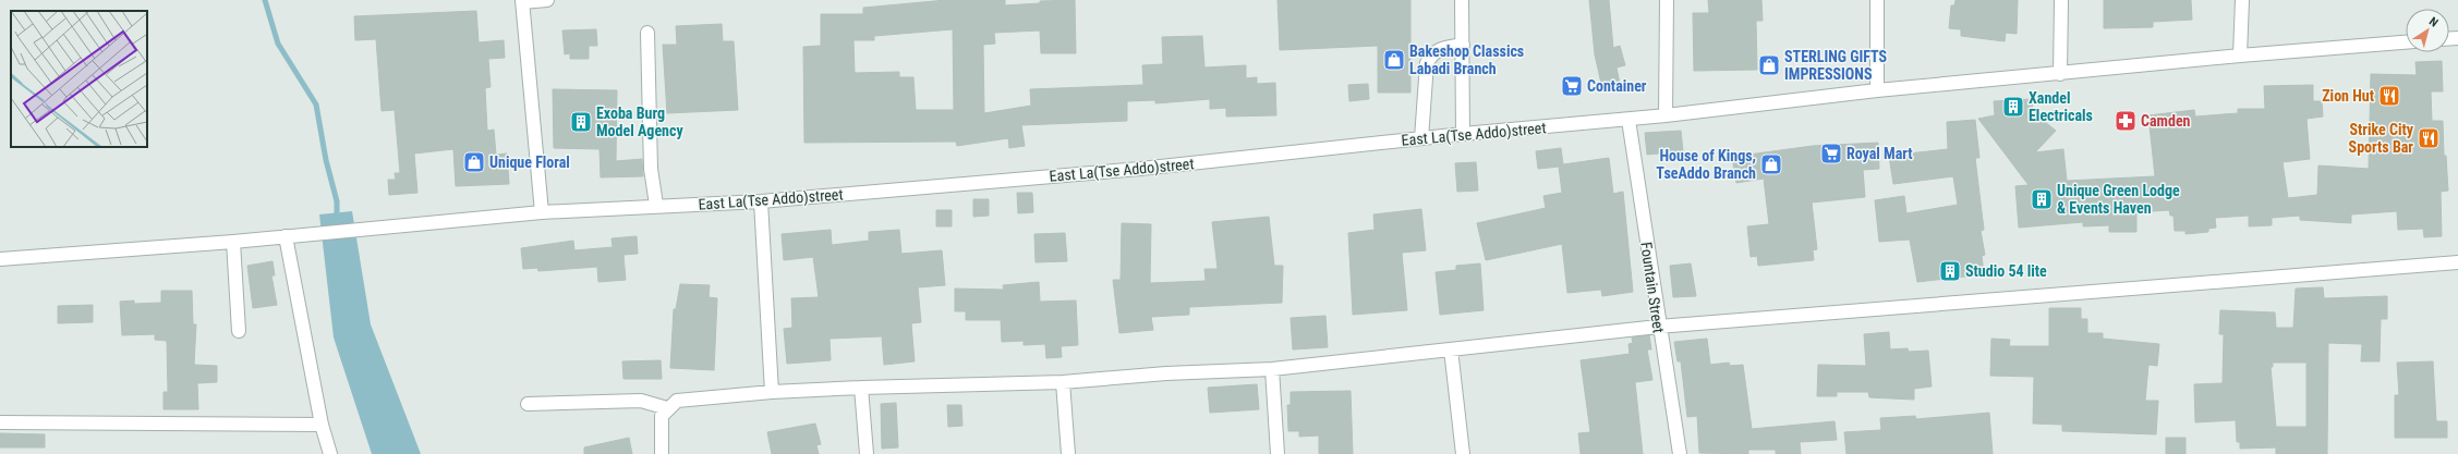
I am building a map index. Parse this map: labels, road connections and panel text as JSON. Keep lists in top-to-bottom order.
{
  "streets": {
    "street": ["East La(Tse Addo)street", "Fountain Street"]
  },
  "crossings": [
    ["East La(Tse Addo)street", "Fountain Street"]
  ],
  "places": {
    "shop": [
      "Bakeshop Classics Labadi Branch",
      "STERLING GIFTS IMPRESSIONS",
      "Unique Floral",
      "House of Kings, TseAddo Branch"
    ],
    "supermarket": ["Container", "Royal Mart"],
    "restaurant": ["Zion Hut", "Strike City Sports Bar"],
    "building": [
      "Xandel Electricals",
      "Exoba Burg Model Agency",
      "Unique Green Lodge & Events Haven",
      "Studio 54 lite"
    ],
    "pharmacy": ["Camden"]
  },
  "north": "top right"
}
